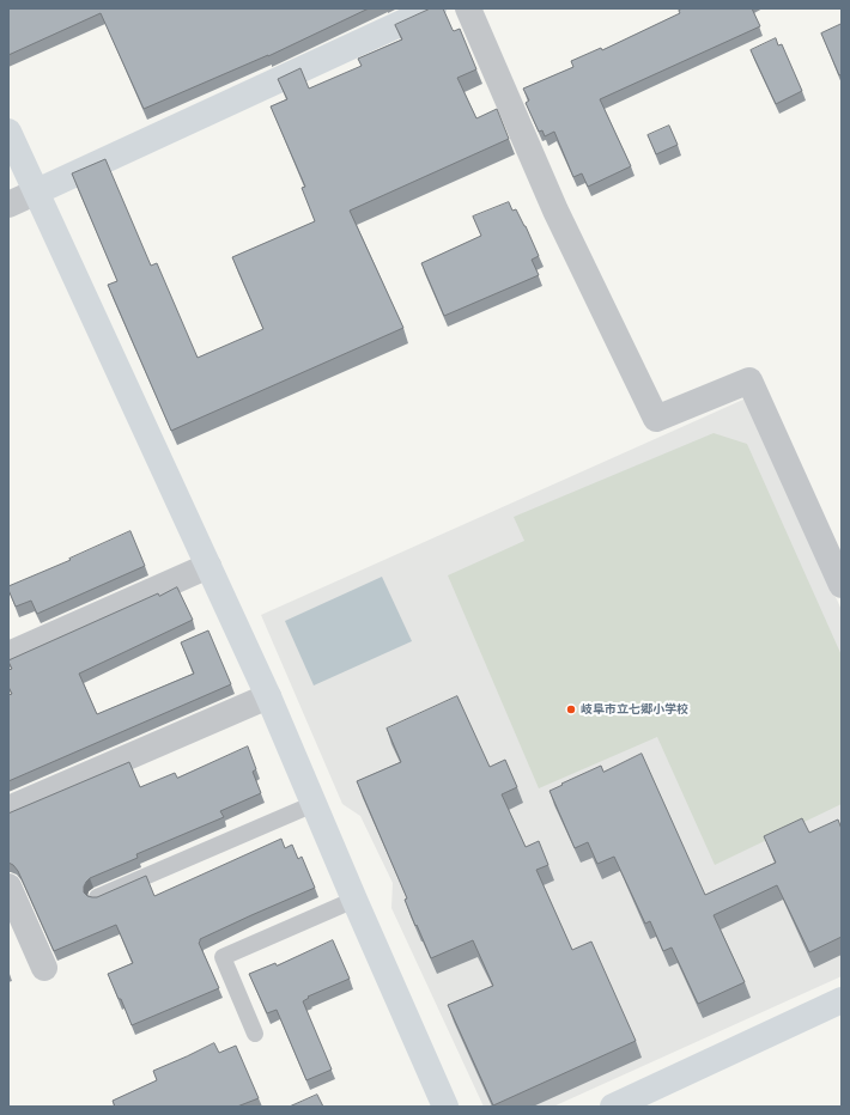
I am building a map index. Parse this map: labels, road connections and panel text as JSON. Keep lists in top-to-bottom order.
{
  "places": ["岐阜市立七郷小学校"]
}
